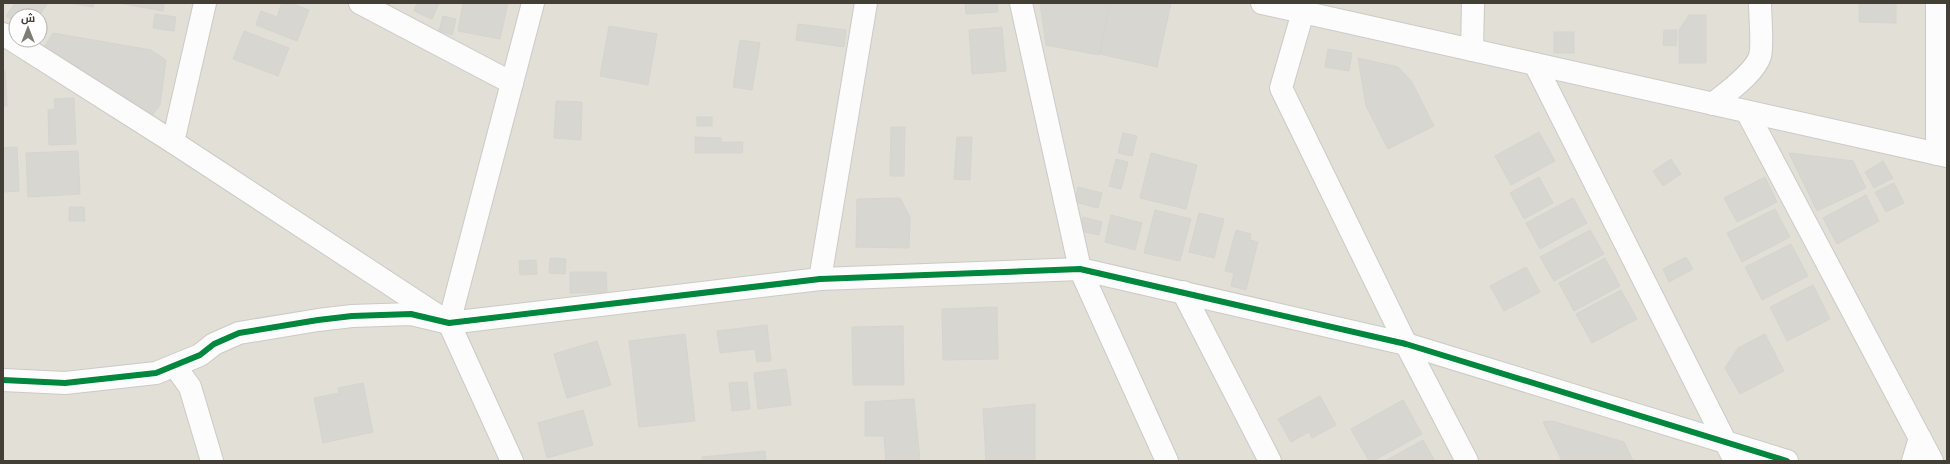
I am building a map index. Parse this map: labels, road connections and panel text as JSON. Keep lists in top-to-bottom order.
{
  "north": "top"
}
